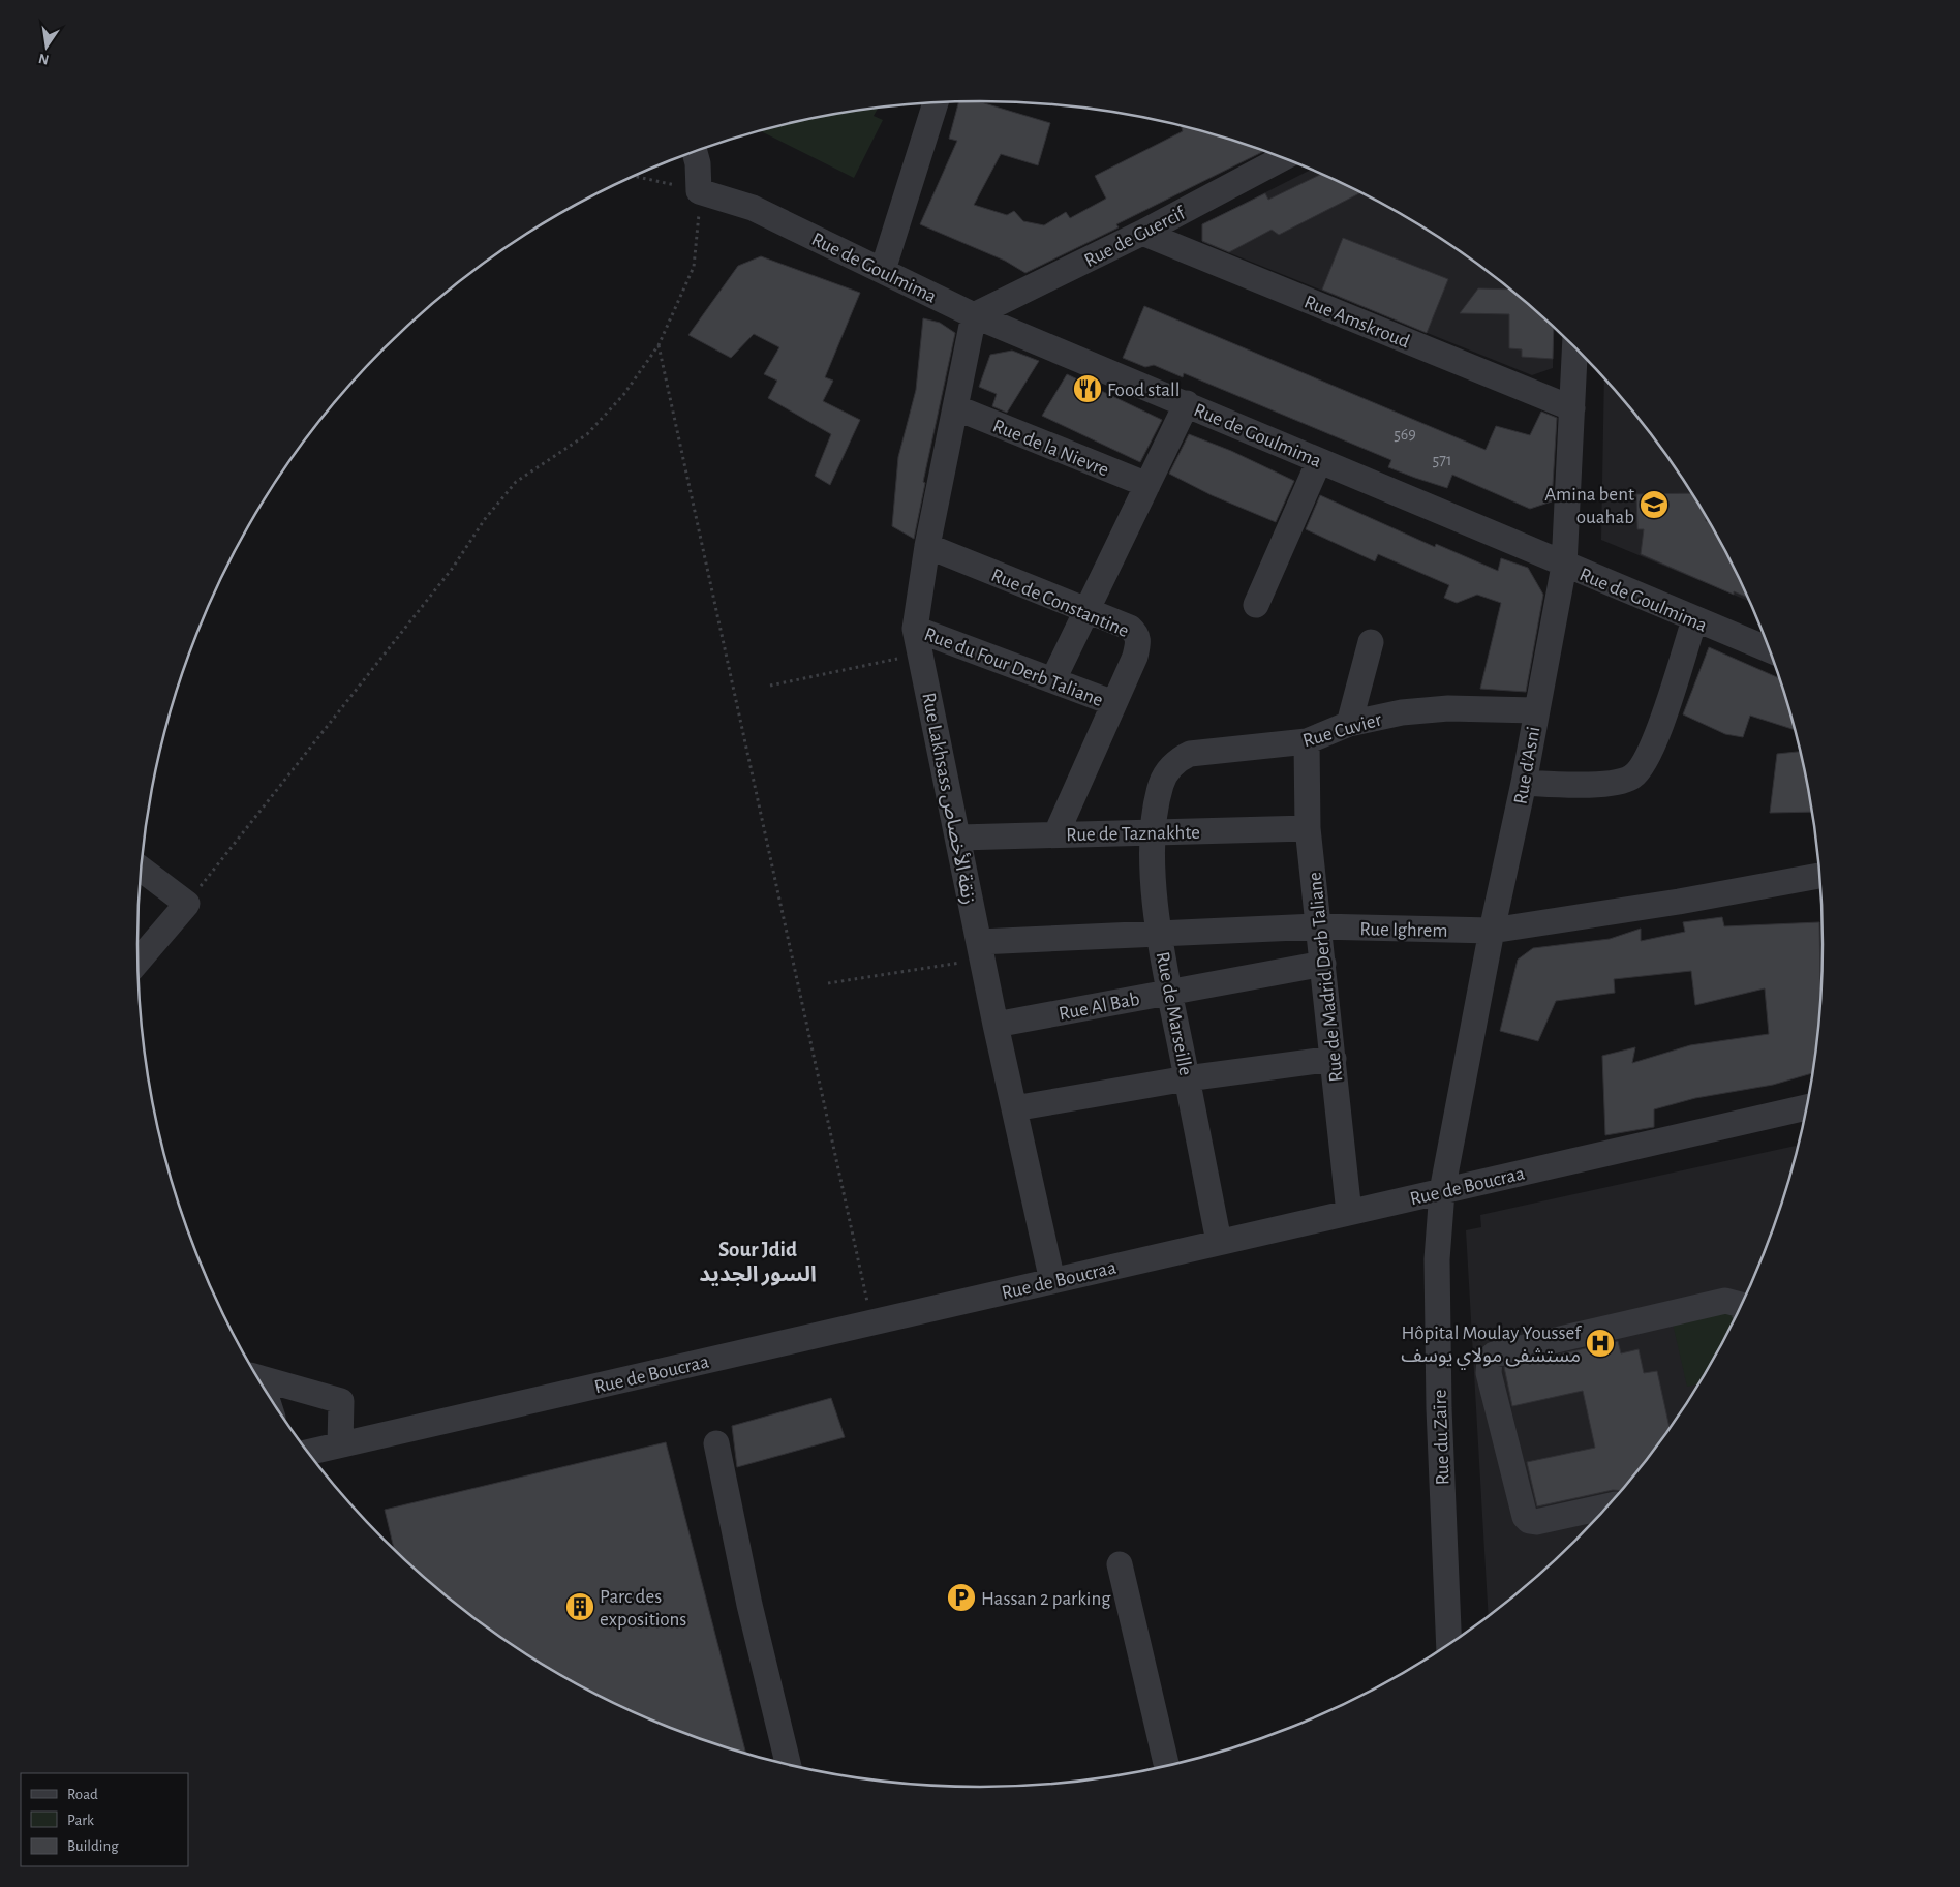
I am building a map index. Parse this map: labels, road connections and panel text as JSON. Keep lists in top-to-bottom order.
{
  "streets": {
    "street": [
      "Rue de Guercif",
      "Rue de Goulmima",
      "Rue Amskroud",
      "Rue de la Nievre",
      "Rue de Constantine",
      "Rue du Four Derb Taliane",
      "Rue Cuvier",
      "Rue d'Asni",
      "Rue Lakhsass زنقة الأخصاص",
      "Rue de Taznakhte",
      "Rue Ighrem",
      "Rue de Madrid Derb Taliane",
      "Rue Al Bab",
      "Rue de Marseille",
      "Rue de Boucraa",
      "Rue du Zaïre"
    ]
  },
  "crossings": [
    ["Rue de Guercif", "Rue de Goulmima"],
    ["Rue de Guercif", "Rue Amskroud"],
    ["Rue de Guercif", "Rue Lakhsass زنقة الأخصاص"],
    ["Rue de Goulmima", "Rue d'Asni"],
    ["Rue de Goulmima", "Rue Lakhsass زنقة الأخصاص"],
    ["Rue Amskroud", "Rue d'Asni"],
    ["Rue de la Nievre", "Rue Lakhsass زنقة الأخصاص"],
    ["Rue de Constantine", "Rue du Four Derb Taliane"],
    ["Rue de Constantine", "Rue Lakhsass زنقة الأخصاص"],
    ["Rue de Constantine", "Rue de Taznakhte"],
    ["Rue du Four Derb Taliane", "Rue Lakhsass زنقة الأخصاص"],
    ["Rue Cuvier", "Rue d'Asni"],
    ["Rue Cuvier", "Rue de Madrid Derb Taliane"],
    ["Rue Cuvier", "Rue de Marseille"],
    ["Rue d'Asni", "Rue Ighrem"],
    ["Rue d'Asni", "Rue de Boucraa"],
    ["Rue d'Asni", "Rue du Zaïre"],
    ["Rue Lakhsass زنقة الأخصاص", "Rue de Taznakhte"],
    ["Rue Lakhsass زنقة الأخصاص", "Rue Ighrem"],
    ["Rue Lakhsass زنقة الأخصاص", "Rue Al Bab"],
    ["Rue Lakhsass زنقة الأخصاص", "Rue de Boucraa"],
    ["Rue de Taznakhte", "Rue de Madrid Derb Taliane"],
    ["Rue de Taznakhte", "Rue de Marseille"],
    ["Rue Ighrem", "Rue de Madrid Derb Taliane"],
    ["Rue Ighrem", "Rue de Marseille"],
    ["Rue de Madrid Derb Taliane", "Rue Al Bab"],
    ["Rue de Madrid Derb Taliane", "Rue de Boucraa"],
    ["Rue Al Bab", "Rue de Marseille"],
    ["Rue de Marseille", "Rue de Boucraa"],
    ["Rue de Boucraa", "Rue du Zaïre"]
  ],
  "districts": ["Sour Jdid السور الجديد"],
  "places": {
    "restaurant": ["Food stall"],
    "school or university": ["Amina bent ouahab"],
    "hospital": ["Hôpital Moulay Youssef مستشفى مولاي يوسف"],
    "parking": ["Hassan 2 parking"],
    "building": ["Parc des expositions"]
  },
  "house_numbers": ["569", "571"],
  "legend": ["Road", "Park", "Building"],
  "north": "bottom"
}
